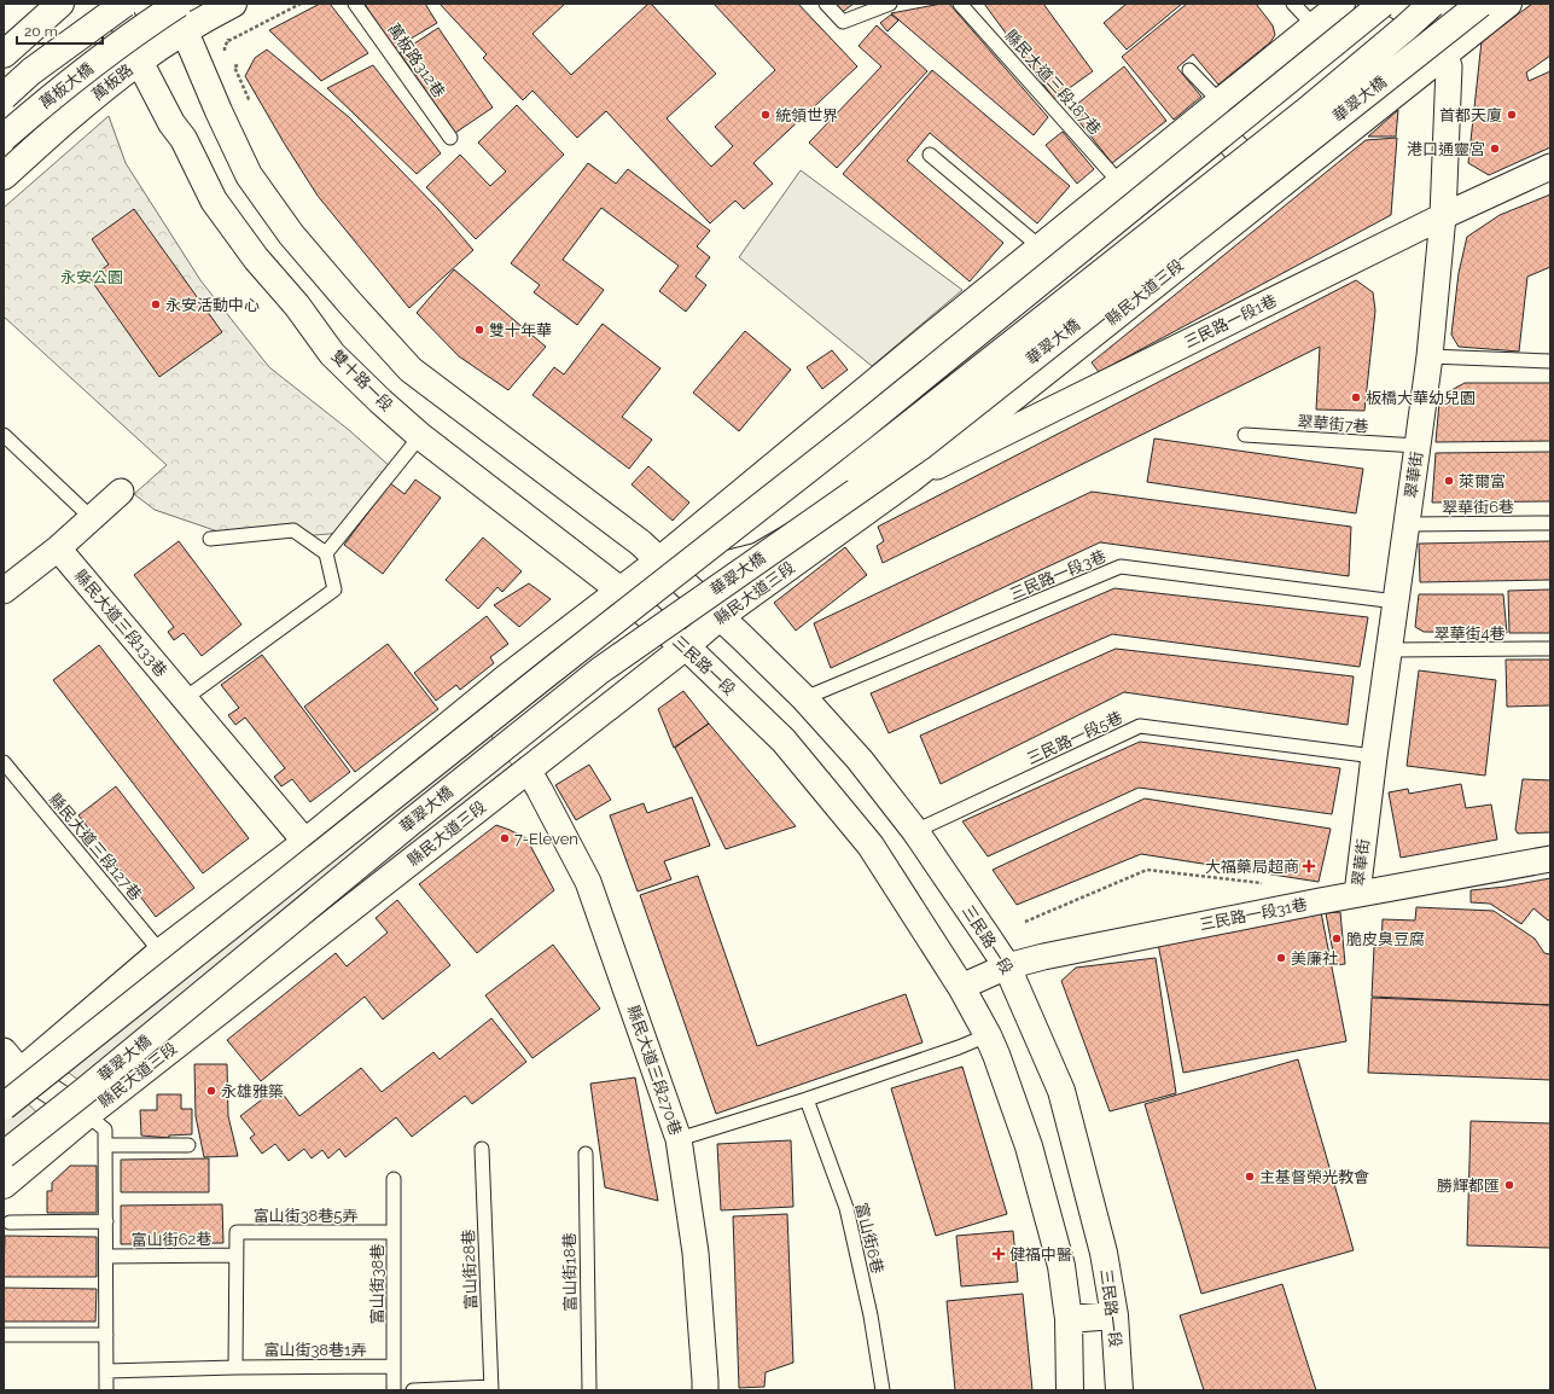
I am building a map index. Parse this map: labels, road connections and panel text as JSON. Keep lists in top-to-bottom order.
{
  "streets": {
    "main road": [
      "萬板路",
      "萬板大橋",
      "華翠大橋",
      "縣民大道三段",
      "雙十路一段",
      "三民路一段"
    ],
    "street": [
      "三民路一段1巷",
      "翠華街",
      "縣民大道三段133巷",
      "三民路一段31巷",
      "縣民大道三段270巷"
    ],
    "lane": [
      "萬板路312巷",
      "縣民大道三段187巷",
      "翠華街7巷",
      "翠華街6巷",
      "三民路一段3巷",
      "翠華街4巷",
      "三民路一段5巷",
      "縣民大道三段127巷",
      "富山街38巷5弄",
      "富山街6巷",
      "富山街62巷",
      "富山街28巷",
      "富山街18巷",
      "富山街38巷",
      "富山街38巷1弄"
    ]
  },
  "crossings": [
    ["萬板路", "雙十路一段"],
    ["縣民大道三段", "三民路一段1巷"],
    ["縣民大道三段", "翠華街"],
    ["縣民大道三段", "三民路一段"],
    ["縣民大道三段", "縣民大道三段270巷"],
    ["三民路一段1巷", "翠華街"],
    ["雙十路一段", "三民路一段"],
    ["翠華街7巷", "翠華街"],
    ["翠華街", "翠華街6巷"],
    ["翠華街", "三民路一段3巷"],
    ["翠華街", "翠華街4巷"],
    ["翠華街", "三民路一段5巷"],
    ["翠華街", "三民路一段31巷"],
    ["三民路一段3巷", "三民路一段"],
    ["三民路一段", "三民路一段5巷"],
    ["三民路一段", "三民路一段31巷"],
    ["富山街38巷5弄", "富山街62巷"],
    ["富山街38巷5弄", "富山街38巷"],
    ["富山街38巷5弄", "富山街38巷1弄"],
    ["富山街38巷", "富山街38巷1弄"]
  ],
  "parks": ["永安公園"],
  "places": {
    "other": [
      "統領世界",
      "首都天廈",
      "港口通靈宮",
      "永安活動中心",
      "雙十年華",
      "板橋大華幼兒園",
      "萊爾富",
      "7-Eleven",
      "脆皮臭豆腐",
      "美廉社",
      "永雄雅築",
      "主基督榮光教會",
      "勝輝都匯"
    ],
    "health": ["大福藥局超商", "健福中醫"]
  },
  "scale_bar": "20 m"
}
